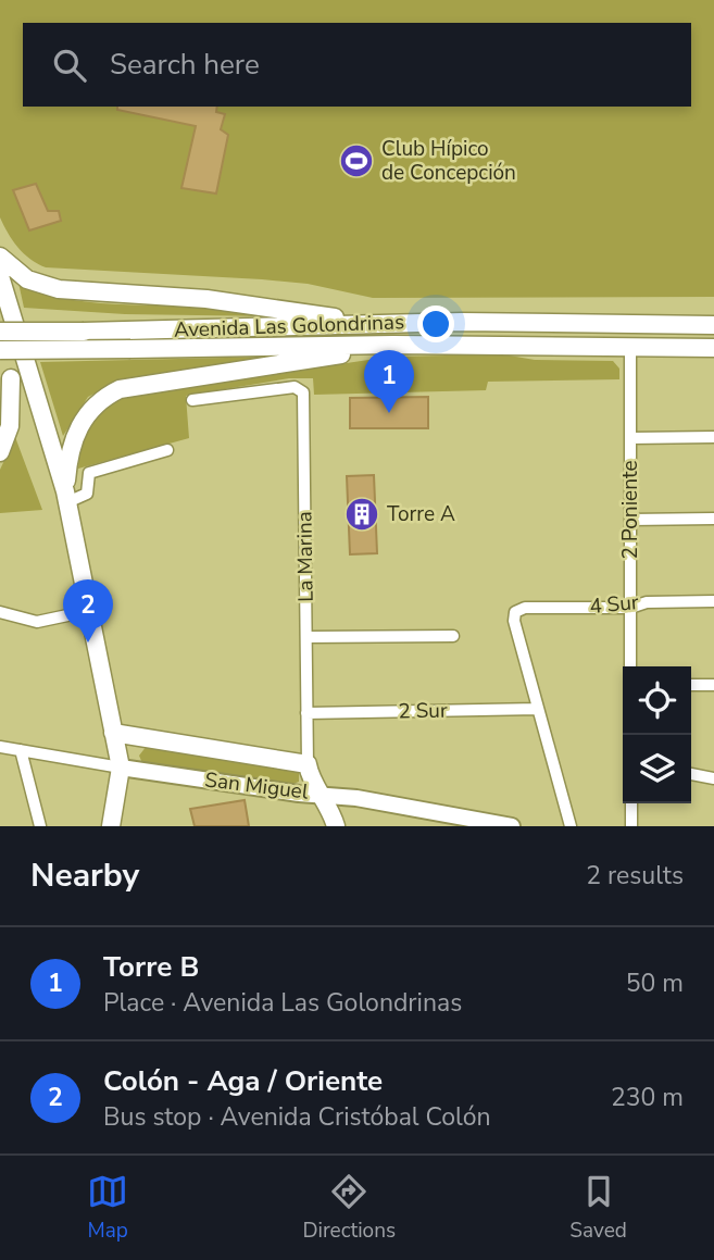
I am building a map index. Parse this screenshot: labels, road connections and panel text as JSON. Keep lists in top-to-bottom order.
{
  "streets": {
    "main road": ["Avenida Las Golondrinas", "La Marina", "San Miguel"],
    "street": ["2 Poniente", "4 Sur", "2 Sur"]
  },
  "crossings": [
    ["Avenida Las Golondrinas", "2 Poniente"],
    ["2 Poniente", "4 Sur"],
    ["La Marina", "2 Sur"],
    ["La Marina", "San Miguel"],
    ["4 Sur", "2 Sur"]
  ],
  "places": {
    "sports": ["Club Hípico de Concepción"],
    "building": ["Torre A"]
  },
  "page": {
    "search": "Search here",
    "pins": ["1", "2"],
    "heading": ["Nearby", "2 results"],
    "list": [
      {
        "mark": "1",
        "name": "Torre B",
        "note": "Place · Avenida Las Golondrinas",
        "value": "50 m"
      },
      {
        "mark": "2",
        "name": "Colón - Aga / Oriente",
        "note": "Bus stop · Avenida Cristóbal Colón",
        "value": "230 m"
      }
    ],
    "nav": ["Map", "Directions", "Saved"]
  }
}
